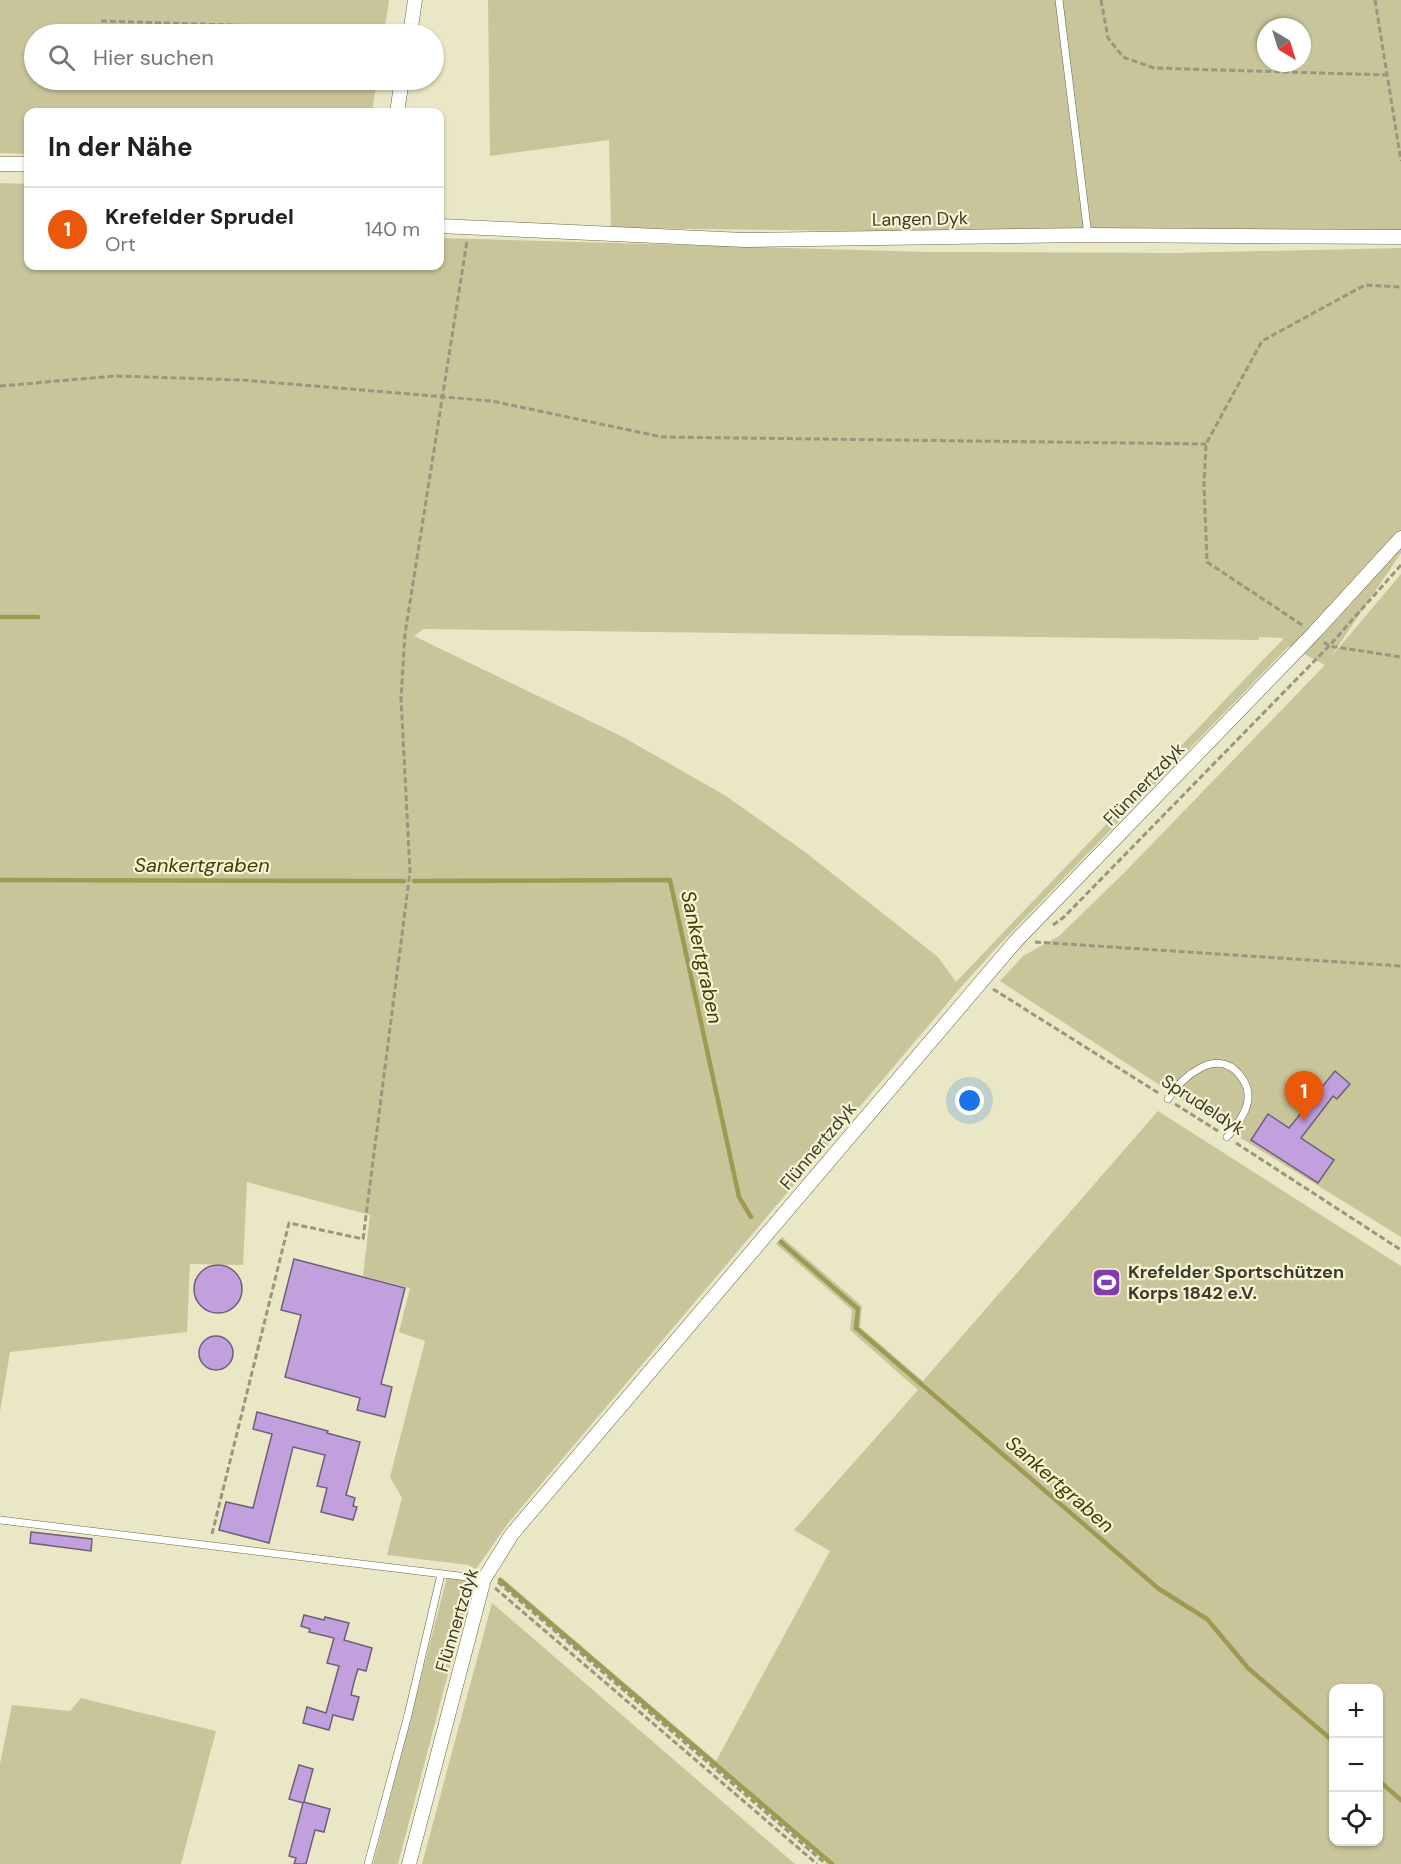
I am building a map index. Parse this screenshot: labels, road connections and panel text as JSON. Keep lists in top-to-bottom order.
{
  "streets": {
    "street": ["Langen Dyk", "Flünnertzdyk"],
    "path": ["Sprudeldyk"]
  },
  "water": ["Sankertgraben"],
  "places": {
    "sports": ["Krefelder Sportschützen Korps 1842 e.V."]
  },
  "north": "bottom right",
  "page": {
    "search": "Hier suchen",
    "heading": "In der Nähe",
    "list": [
      {
        "mark": "1",
        "name": "Krefelder Sprudel",
        "note": "Ort",
        "value": "140 m"
      }
    ],
    "pins": "1",
    "map_buttons": ["+", "−"]
  }
}
